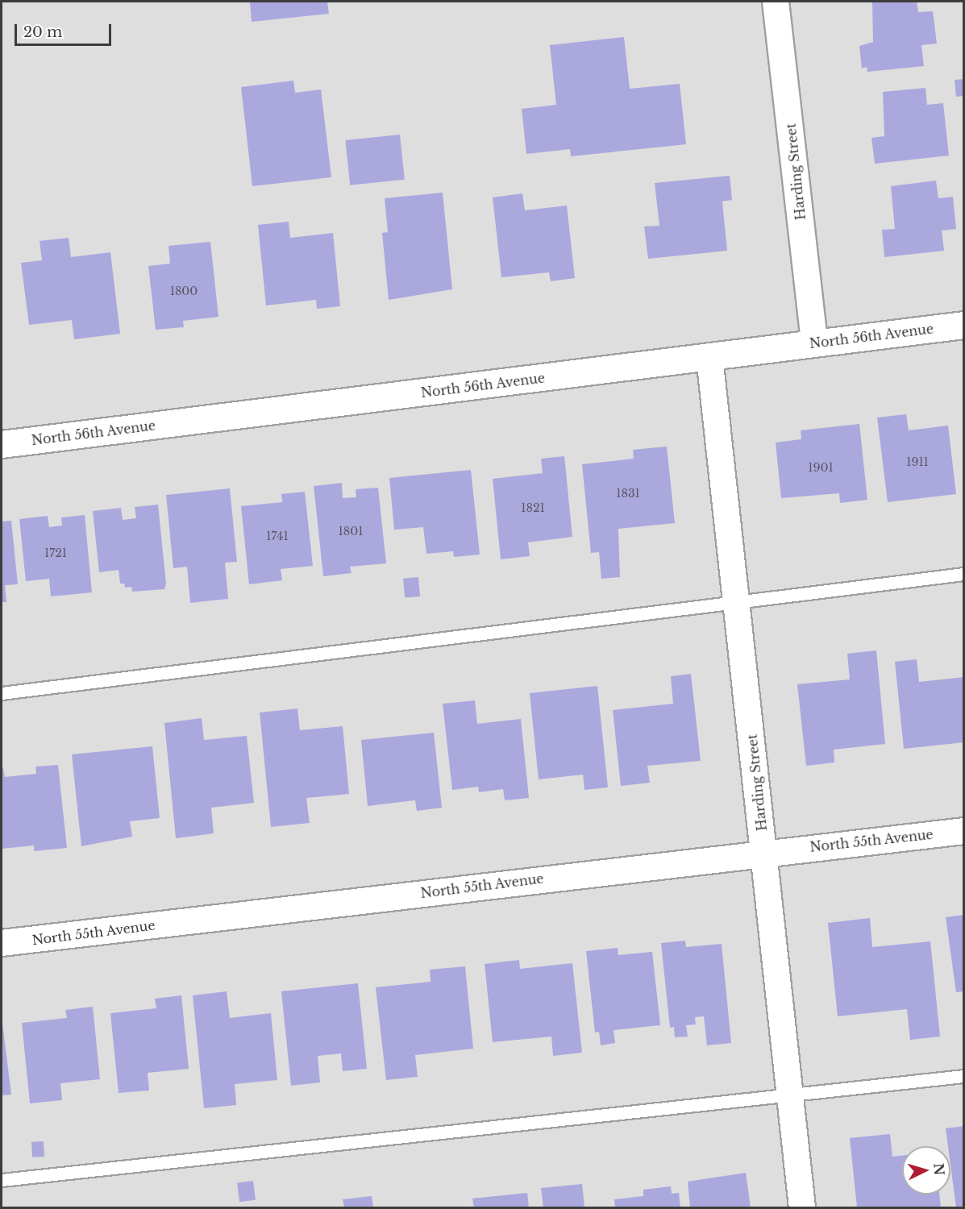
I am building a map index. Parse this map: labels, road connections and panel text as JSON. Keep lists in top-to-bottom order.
{
  "streets": {
    "street": ["Harding Street", "North 56th Avenue", "North 55th Avenue"]
  },
  "crossings": [
    ["Harding Street", "North 56th Avenue"],
    ["Harding Street", "North 55th Avenue"]
  ],
  "house_numbers": [
    "1800",
    "1911",
    "1901",
    "1831",
    "1821",
    "1801",
    "1741",
    "1721"
  ],
  "scale_bar": "20 m",
  "north": "right"
}
